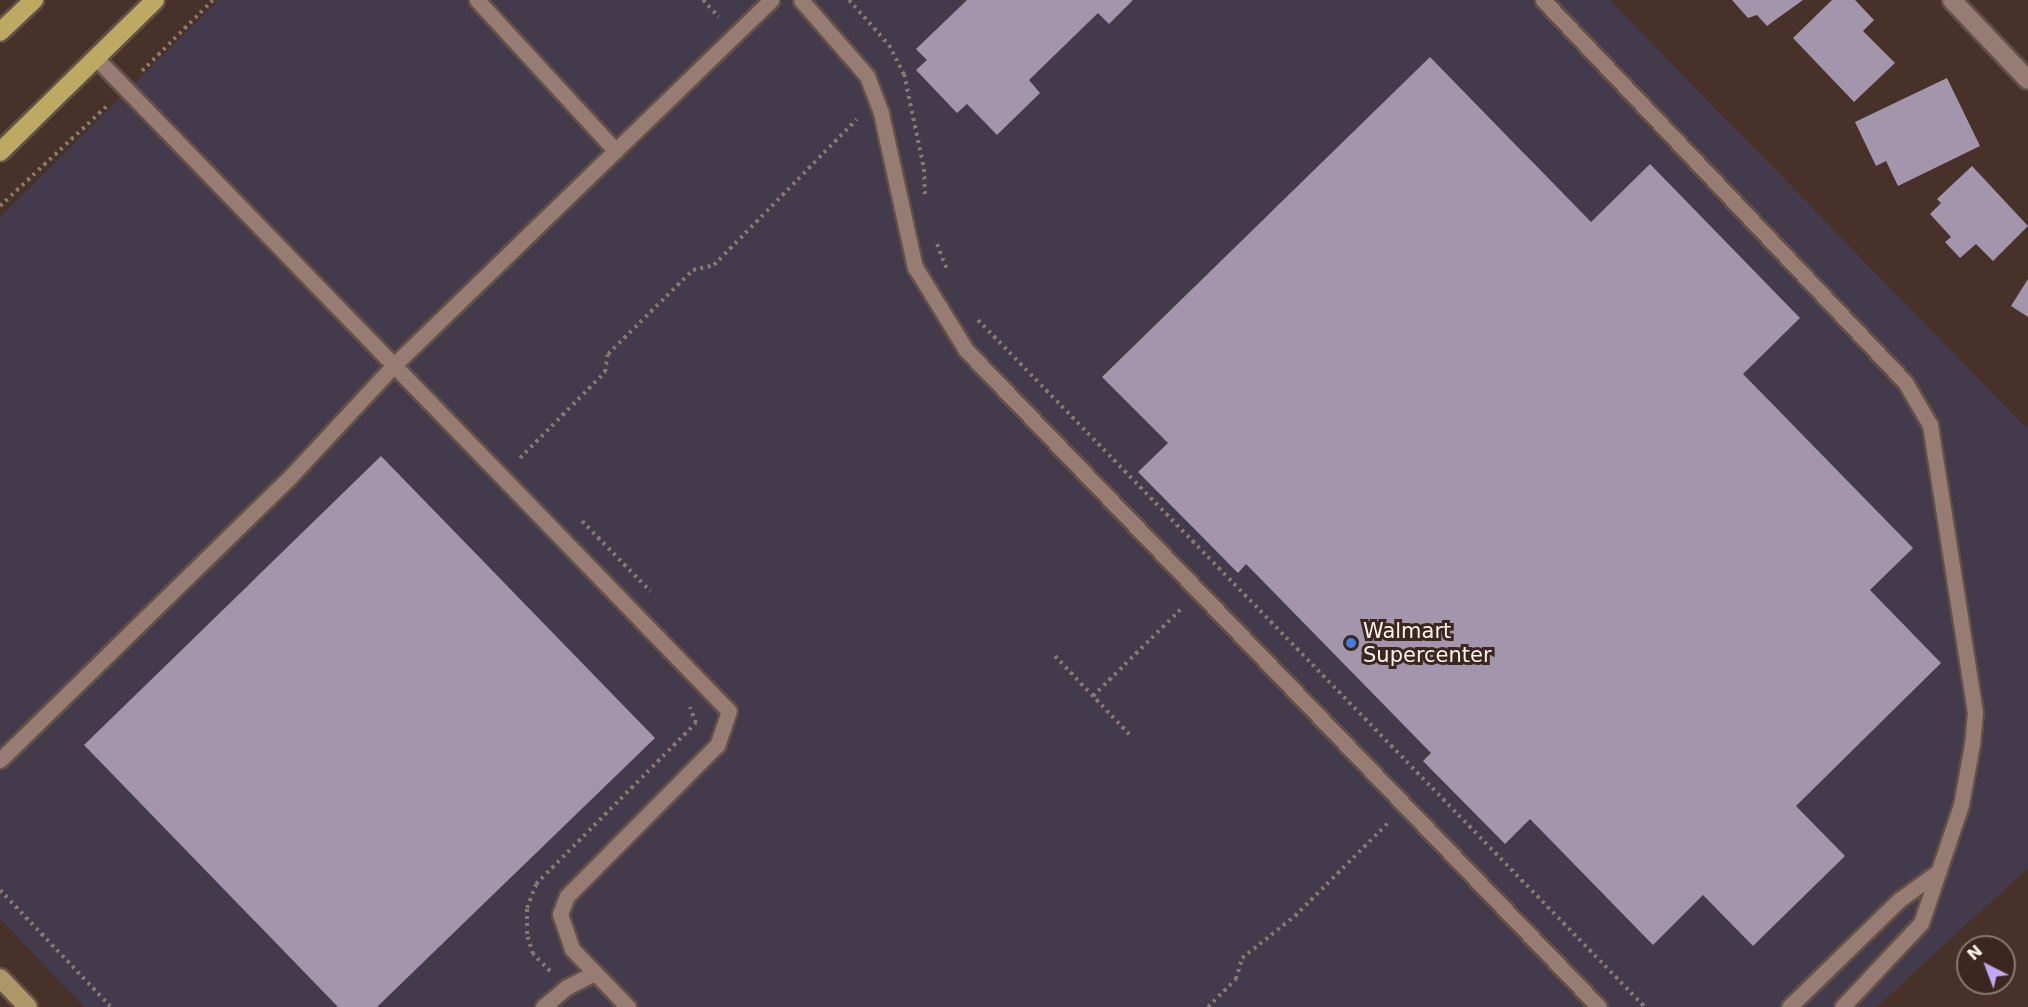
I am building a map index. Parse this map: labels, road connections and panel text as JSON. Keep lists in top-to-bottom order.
{
  "places": ["Walmart Supercenter"],
  "north": "top left"
}
